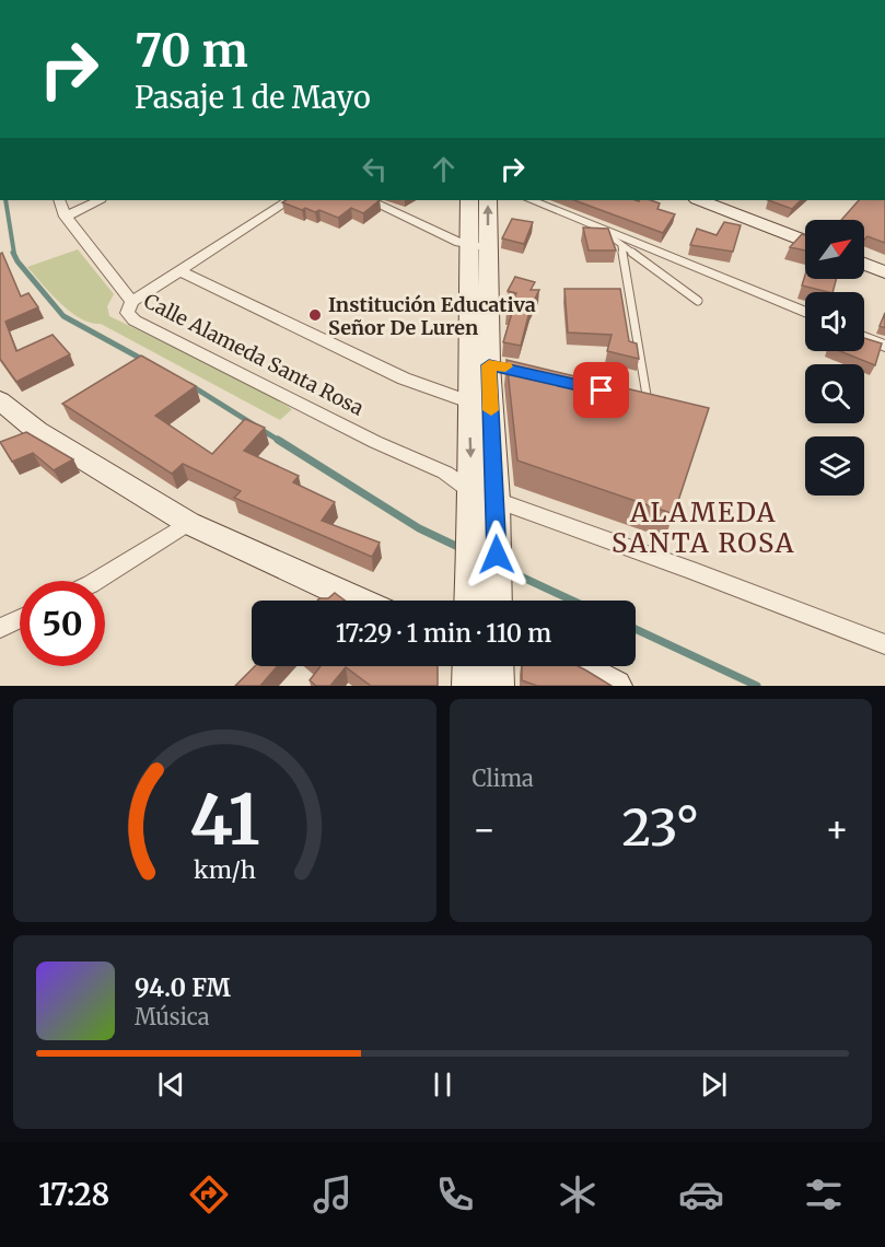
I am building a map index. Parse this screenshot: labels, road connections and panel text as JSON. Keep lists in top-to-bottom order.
{
  "streets": {
    "street": ["Calle Alameda Santa Rosa"]
  },
  "districts": ["ALAMEDA SANTA ROSA"],
  "places": ["Institución Educativa Señor De Luren"],
  "north": "top right",
  "page": {
    "turn": ["70 m", "Pasaje 1 de Mayo"],
    "limit": "50",
    "trip": "17:29 · 1 min · 110 m",
    "tile": "Clima",
    "heat": ["−", "23°", "+"],
    "song": ["94.0 FM", "Música"],
    "tabs": "17:28",
    "gauge": ["41", "km/h"]
  }
}
